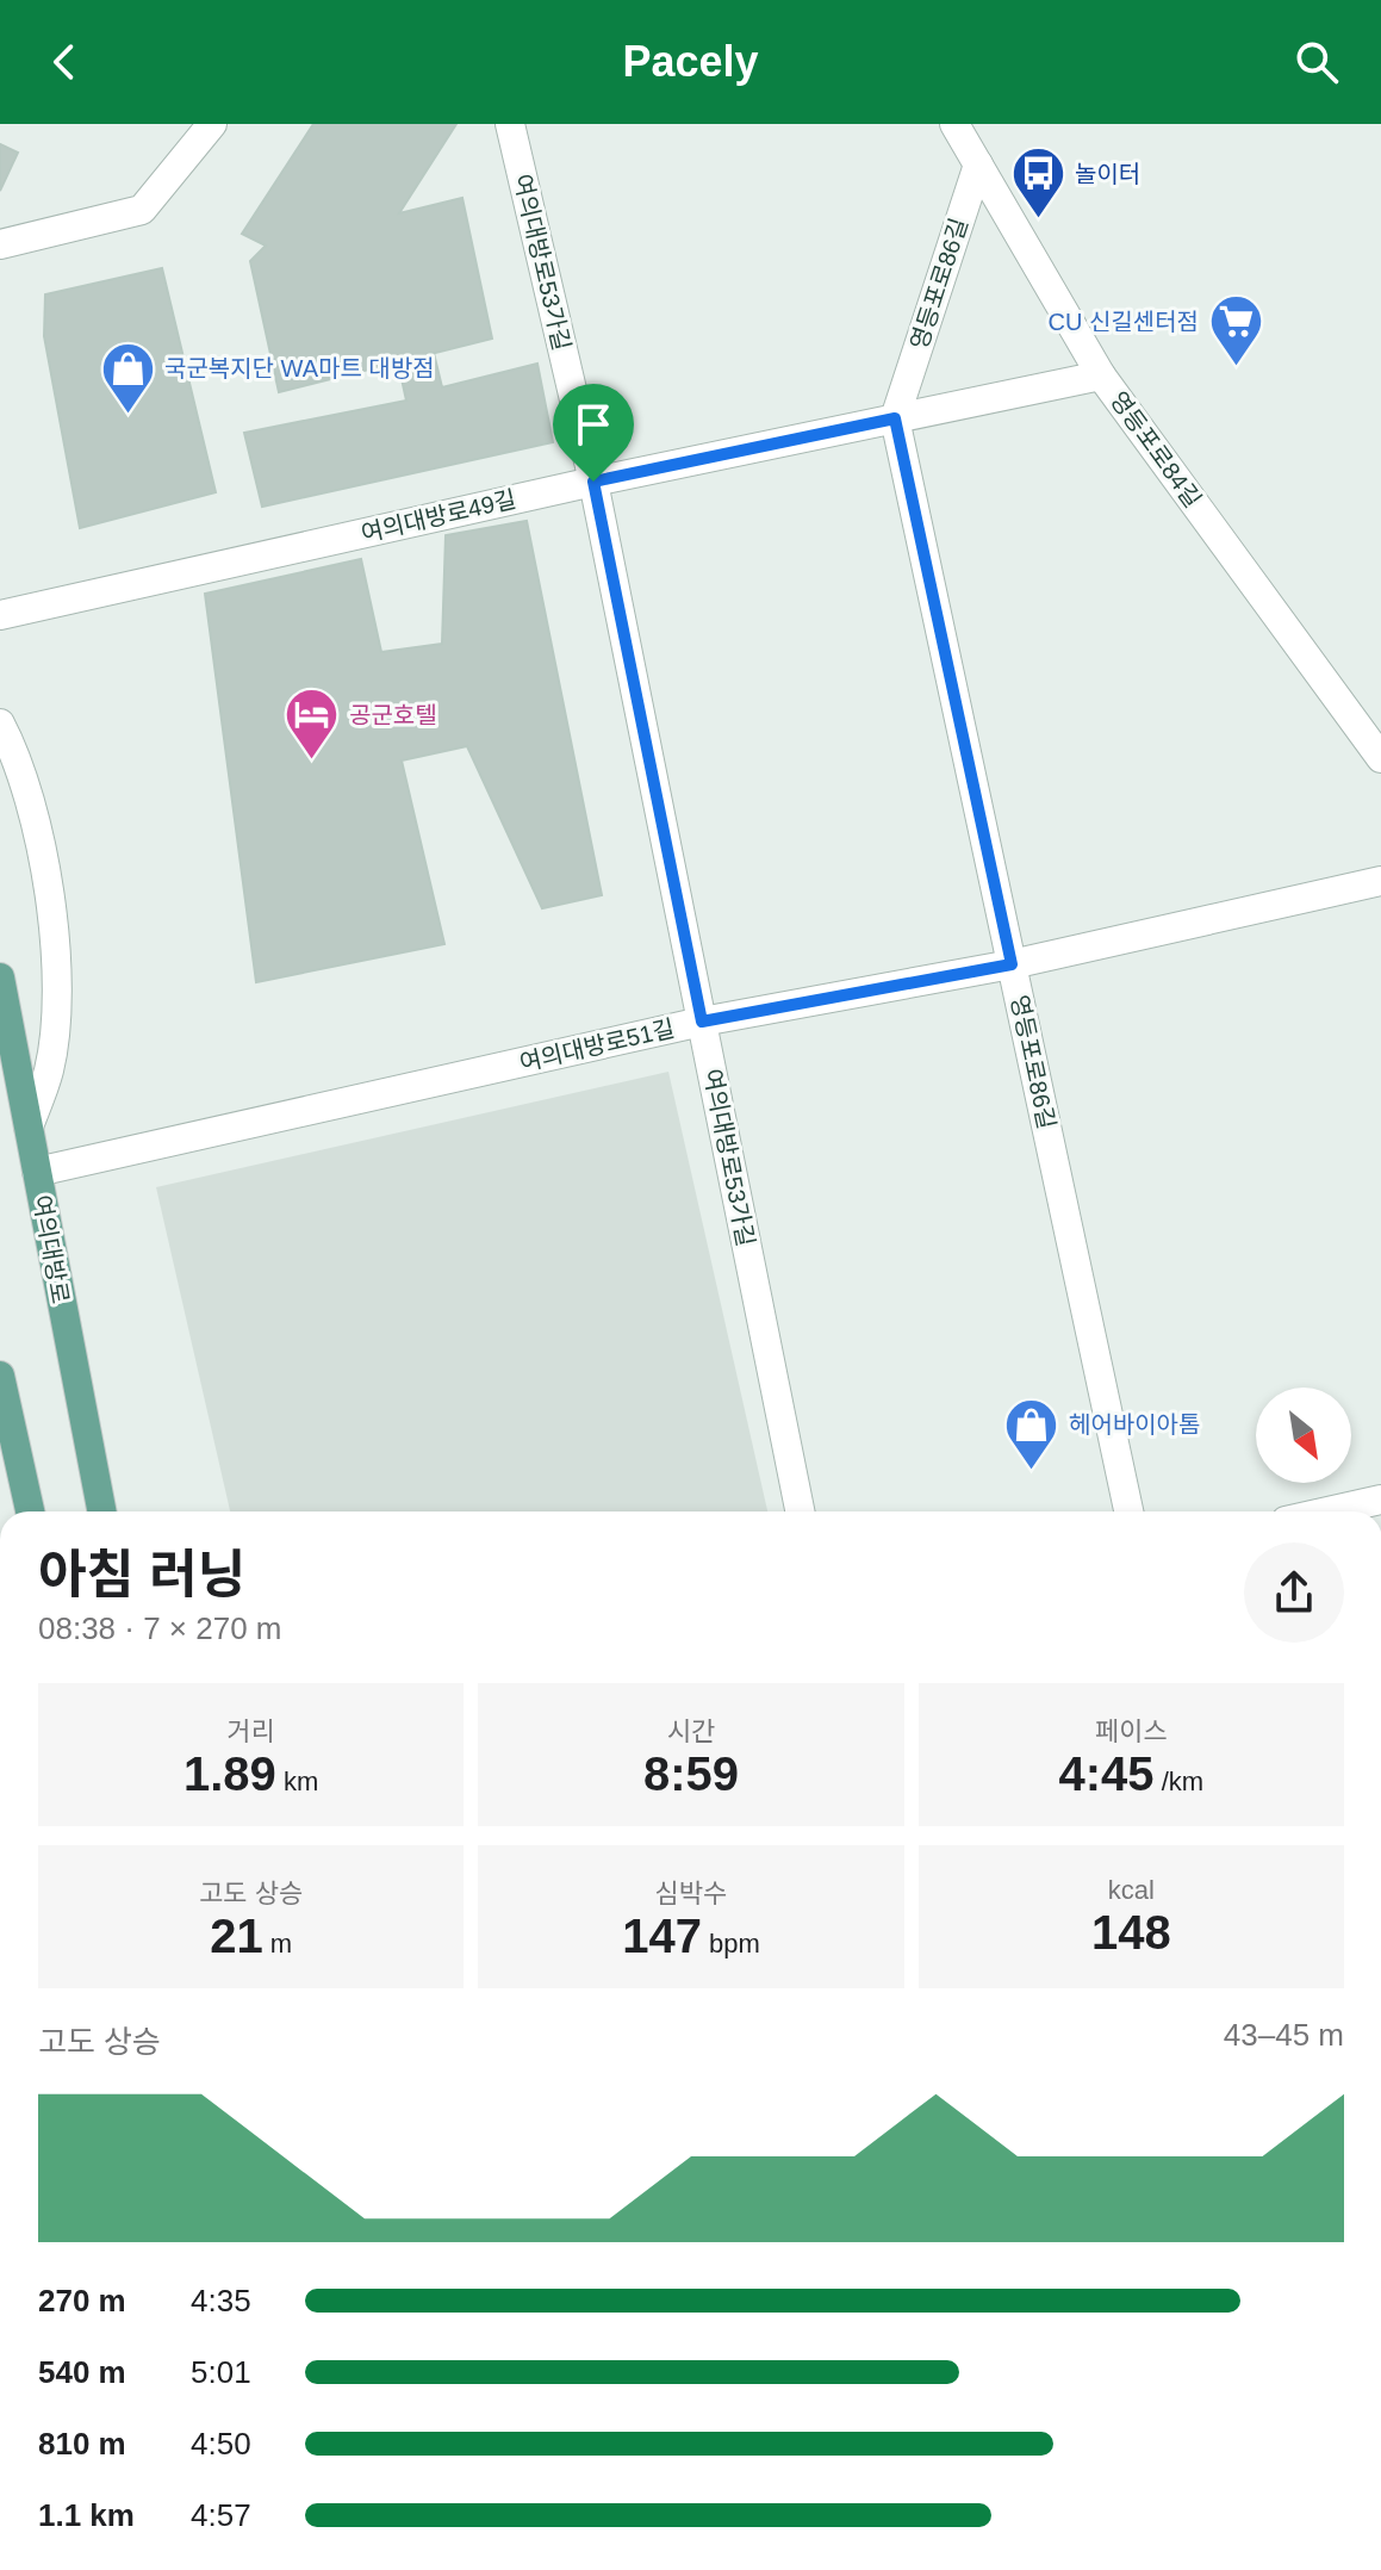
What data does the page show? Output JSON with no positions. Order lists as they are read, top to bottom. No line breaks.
{"streets":{"main road":["여의대방로"],"street":["여의대방로53가길","영등포로86길","영등포로84길","여의대방로49길","여의대방로51길"]},"crossings":[["여의대방로53가길","여의대방로49길"],["여의대방로53가길","여의대방로51길"],["영등포로86길","영등포로84길"],["영등포로86길","여의대방로49길"],["영등포로86길","여의대방로51길"],["영등포로84길","여의대방로49길"],["여의대방로51길","여의대방로"]],"places":{"bus stop":["놀이터"],"supermarket":["CU 신길센터점"],"shop":["국군복지단 WA마트 대방점","헤어바이아톰"],"hotel":["공군호텔"]},"north":"bottom right","page":{"header":"Pacely","heading":["아침 러닝","08:38 · 7 × 270 m"],"stats":[["거리","1.89 km"],["시간","8:59"],["페이스","4:45 /km"],["고도 상승","21 m"],["심박수","147 bpm"],["kcal","148"]],"chart":["고도 상승","43–45 m"],"list":[{"name":"270 m","note":"4:35"},{"name":"540 m","note":"5:01"},{"name":"810 m","note":"4:50"},{"name":"1.1 km","note":"4:57"}]}}
